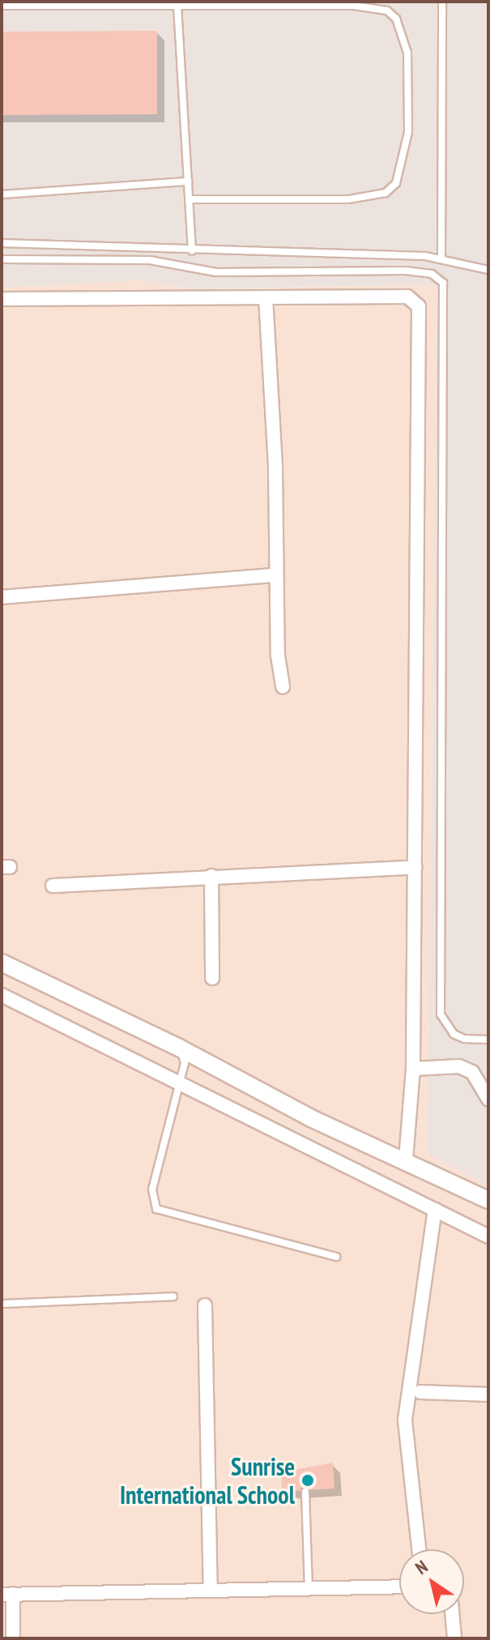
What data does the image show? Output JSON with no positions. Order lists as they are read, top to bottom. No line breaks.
{"places":["Sunrise International School"],"north":"top left"}
